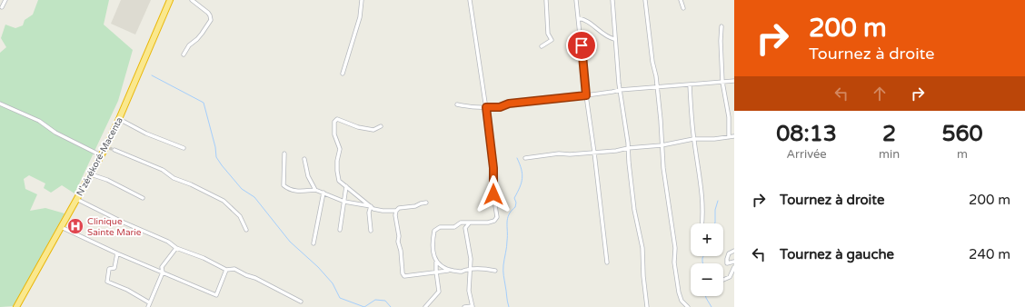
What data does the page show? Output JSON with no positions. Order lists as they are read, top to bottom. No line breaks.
{"streets":{"highway":["N'zérékoré-Macenta"]},"places":{"hospital":["Clinique Sainte Marie"]},"page":{"turn":["200 m","Tournez à droite"],"eta":["08:13","Arrivée","2","min","560","m"],"list":[{"name":"Tournez à droite","value":"200 m"},{"name":"Tournez à gauche","value":"240 m"}],"map_buttons":["+","−"]}}
